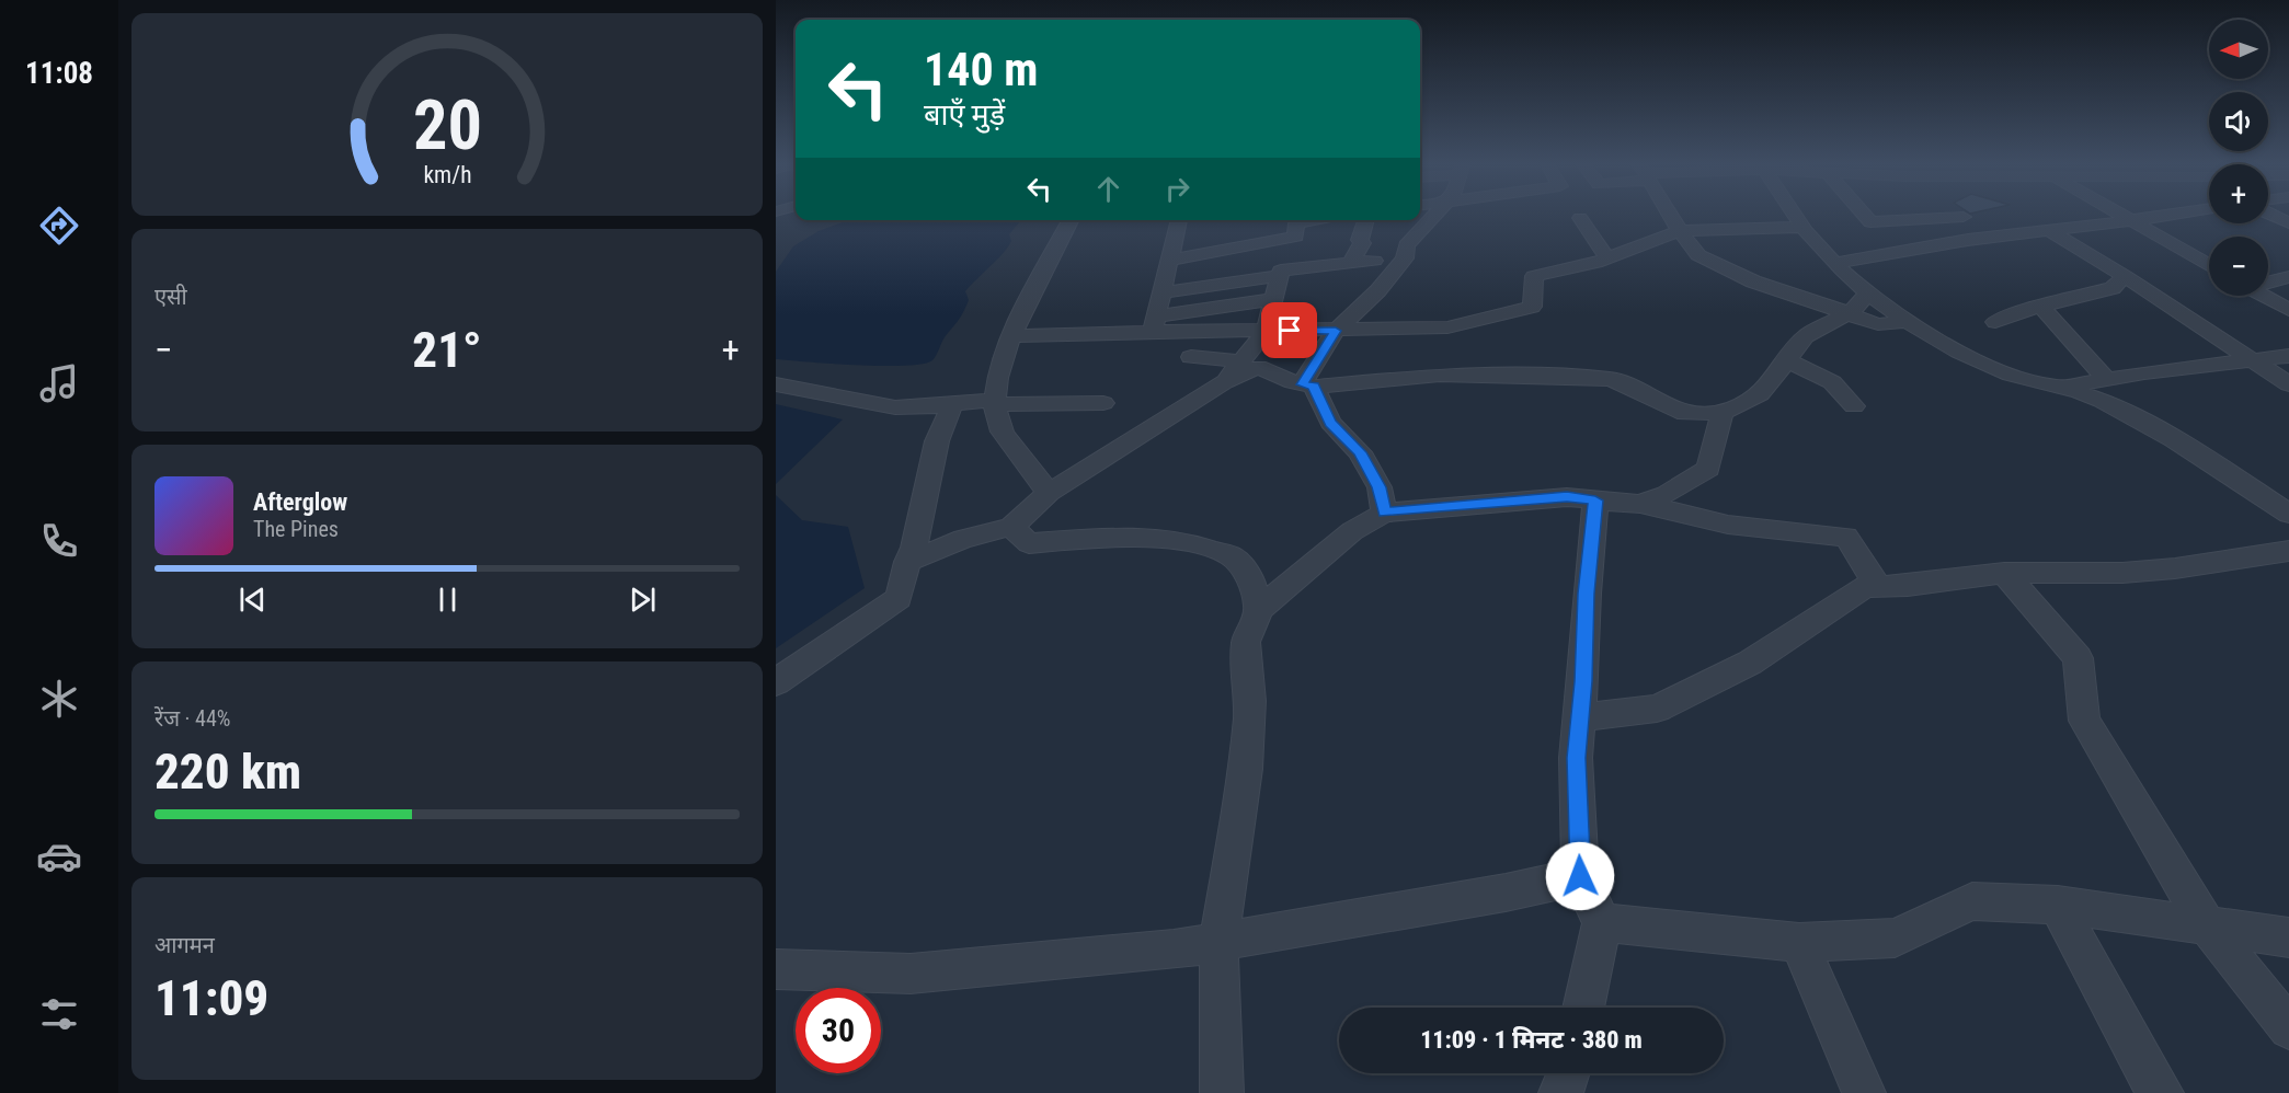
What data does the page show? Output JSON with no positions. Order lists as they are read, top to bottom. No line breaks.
{"north":"left","page":{"tabs":"11:08","map_buttons":["+","−"],"turn":["140 m","बाएँ मुड़ें"],"tile":["एसी",["रेंज · 44%","220 km"],["आगमन","11:09"]],"heat":["−","21°","+"],"song":["Afterglow","The Pines"],"limit":"30","trip":"11:09 · 1 मिनट · 380 m","gauge":["20","km/h"]}}
